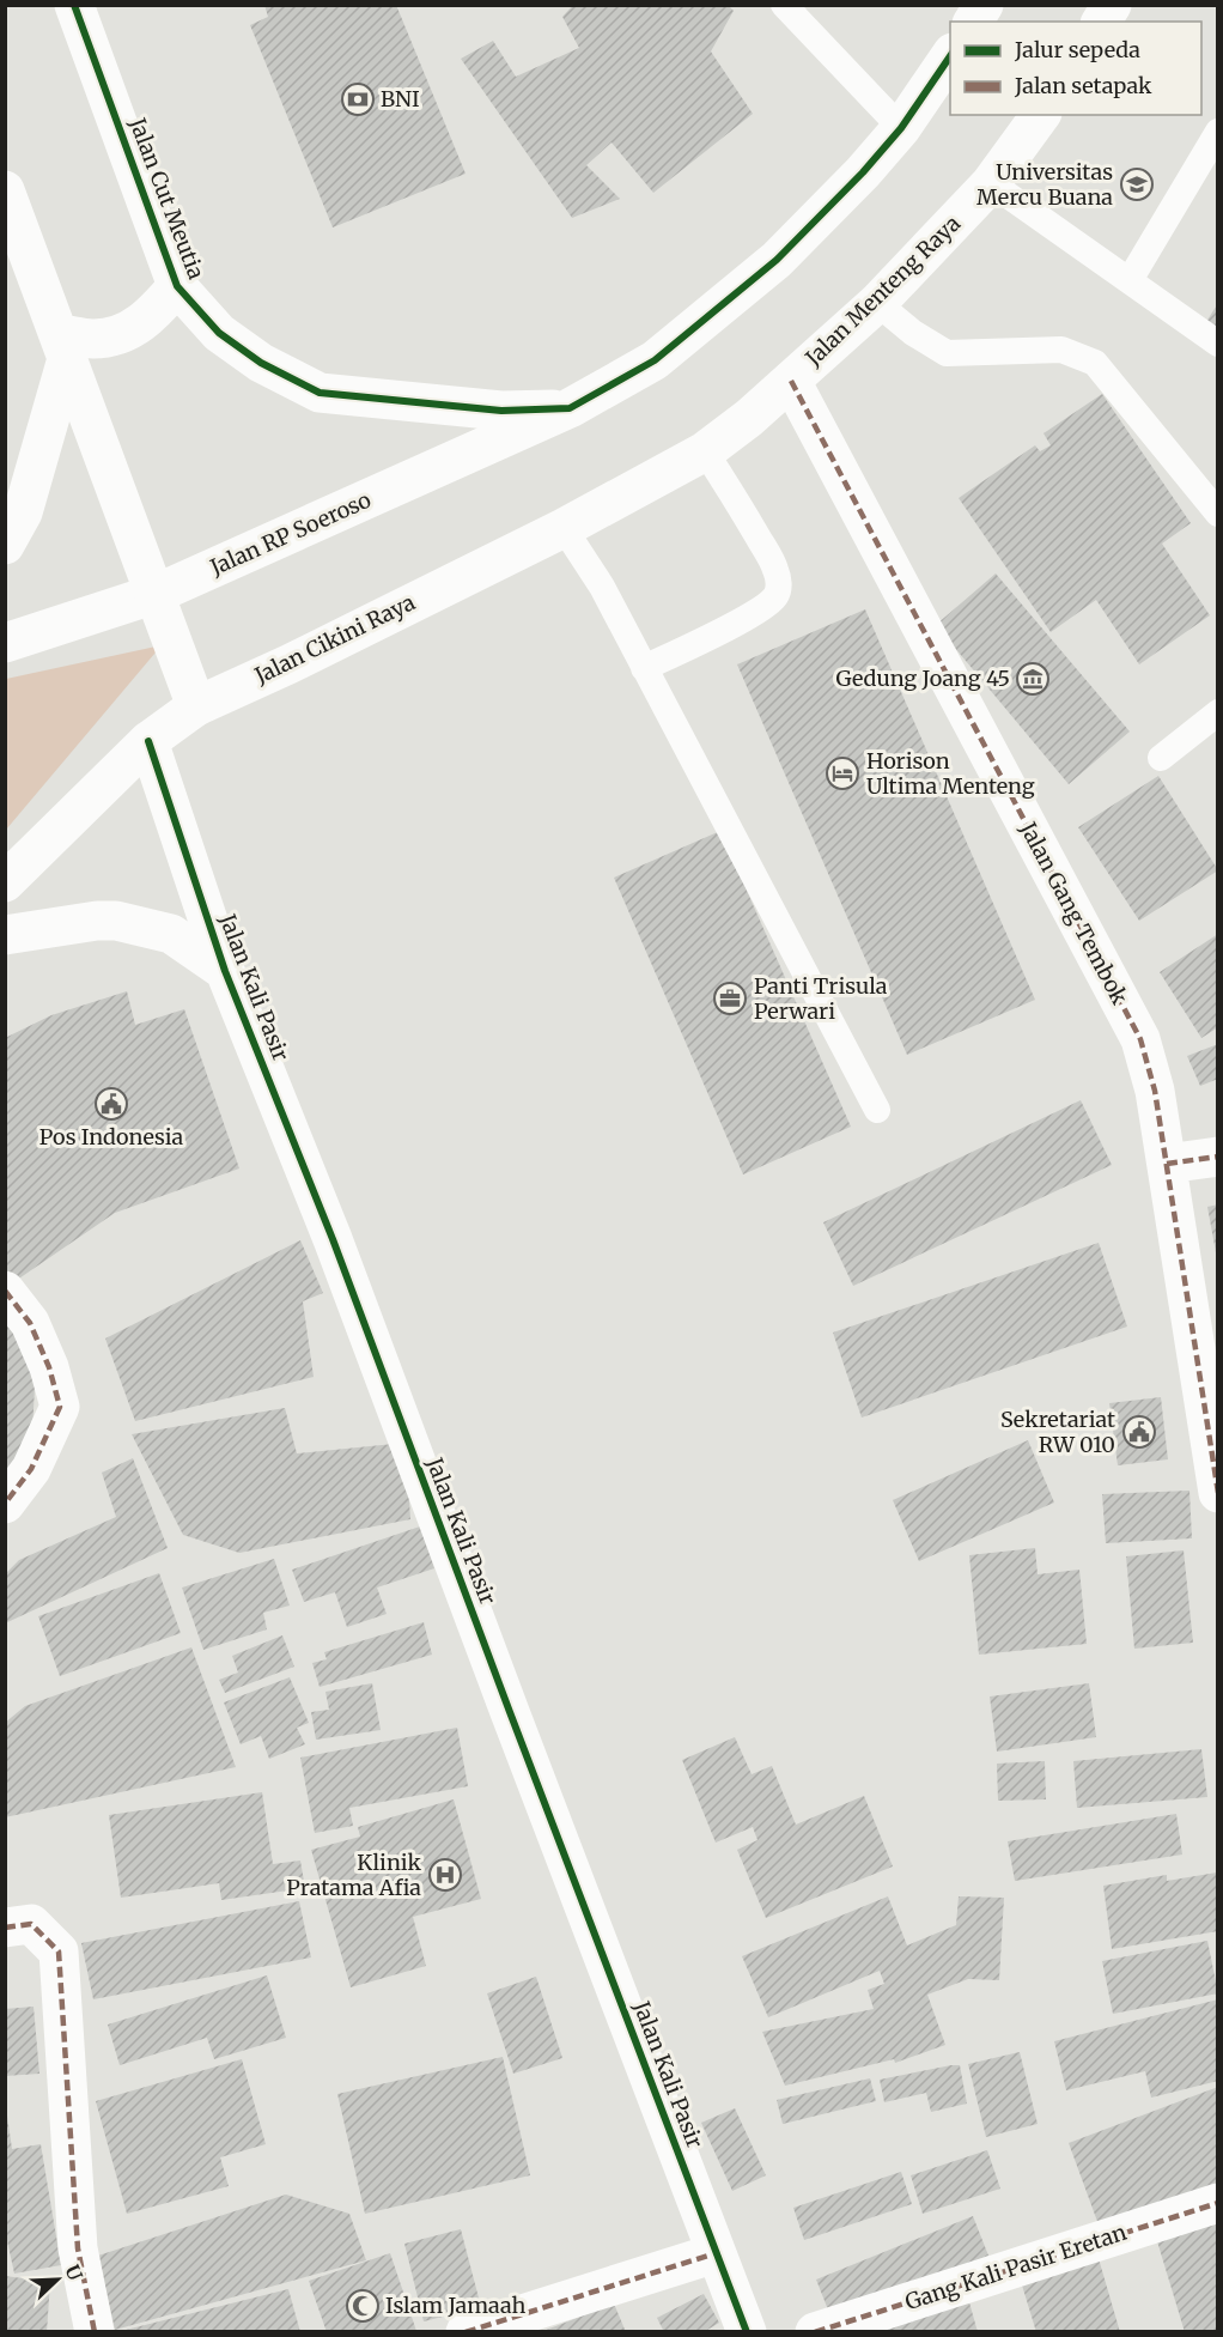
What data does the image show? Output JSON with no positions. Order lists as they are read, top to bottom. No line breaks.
{"streets":{"main road":["Jalan Cut Meutia","Jalan Menteng Raya","Jalan RP Soeroso","Jalan Cikini Raya","Jalan Gang Tembok","Jalan Kali Pasir","Gang Kali Pasir Eretan"]},"crossings":[["Jalan Cut Meutia","Jalan RP Soeroso"],["Jalan Menteng Raya","Jalan Cikini Raya"],["Jalan Menteng Raya","Jalan Gang Tembok"],["Jalan Cikini Raya","Jalan Kali Pasir"]],"places":{"bank":["BNI"],"school or university":["Universitas Mercu Buana"],"museum":["Gedung Joang 45"],"hotel":["Horison Ultima Menteng"],"office":["Panti Trisula Perwari"],"public building":["Pos Indonesia","Sekretariat RW 010"],"hospital":["Klinik Pratama Afia"],"mosque":["Islam Jamaah"]},"legend":["Jalur sepeda","Jalan setapak"],"north":"top right"}
